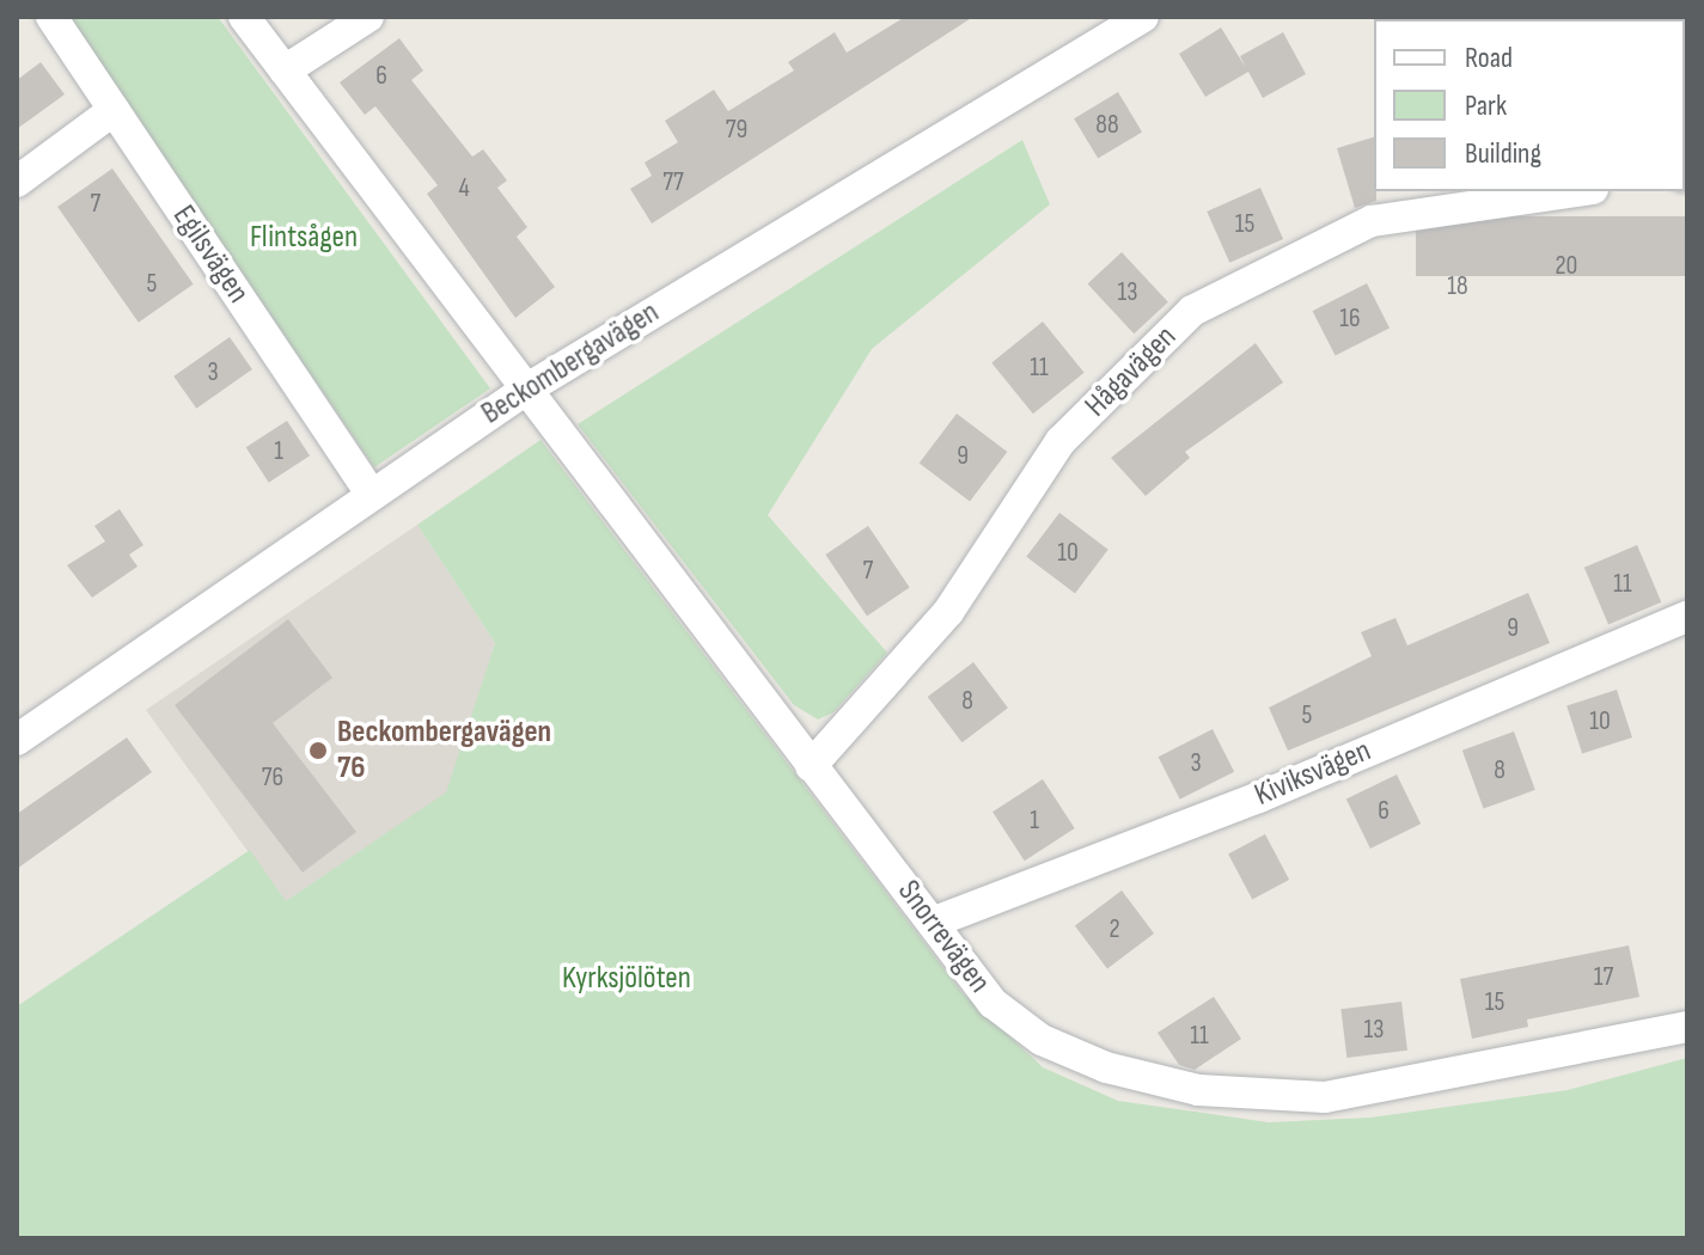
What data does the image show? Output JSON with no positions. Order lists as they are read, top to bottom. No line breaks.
{"streets":{"street":["Egilsvägen","Beckombergavägen","Hågavägen","Kiviksvägen","Snorrevägen"]},"crossings":[["Egilsvägen","Beckombergavägen"],["Beckombergavägen","Snorrevägen"],["Hågavägen","Snorrevägen"],["Kiviksvägen","Snorrevägen"]],"parks":["Flintsågen","Kyrksjölöten"],"places":["Beckombergavägen 76"],"house_numbers":["6","88","79","77","4","7","15","20","5","18","13","16","11","3","1","9","10","7","11","9","8","5","10","3","8","76","6","1","2","17","15","13","11"],"legend":["Road","Park","Building"]}
